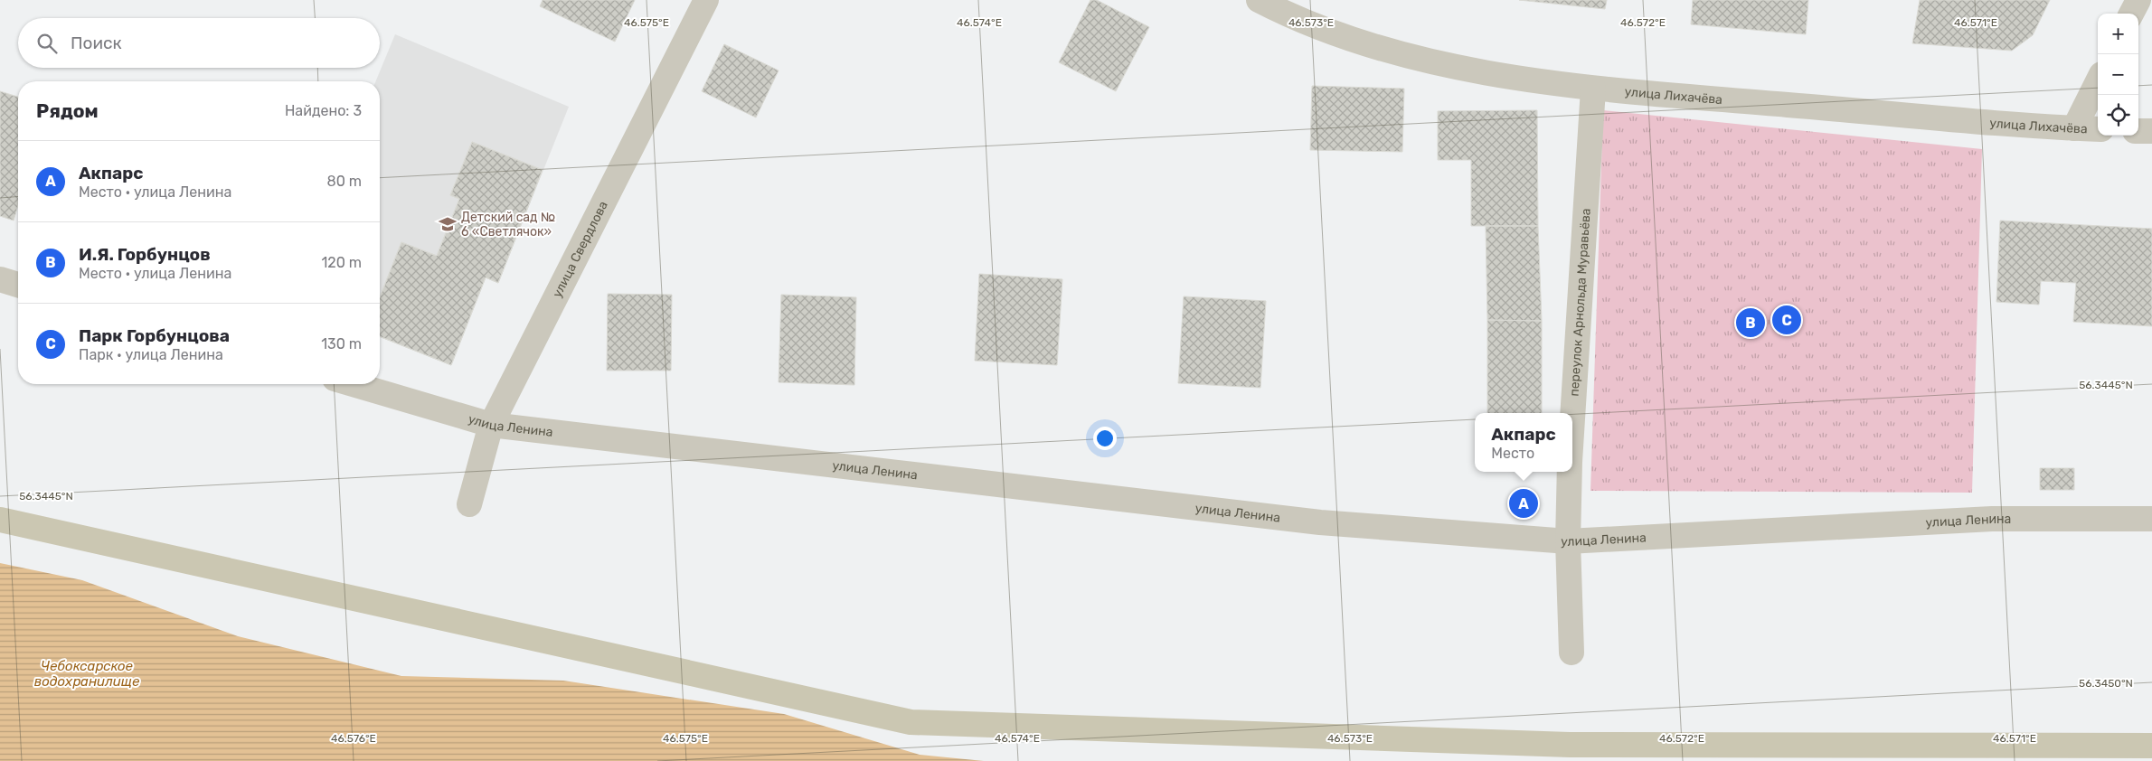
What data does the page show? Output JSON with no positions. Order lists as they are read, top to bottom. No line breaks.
{"streets":{"street":["улица Лихачёва","улица Свердлова","переулок Арнольда Муравьёва","улица Ленина"]},"crossings":[["улица Лихачёва","переулок Арнольда Муравьёва"],["улица Свердлова","улица Ленина"],["переулок Арнольда Муравьёва","улица Ленина"]],"water":["Чебоксарское водохранилище"],"places":{"school or university":["Детский сад № 6 «Светлячок»"]},"page":{"map_buttons":["+","−"],"search":"Поиск","heading":["Рядом","Найдено: 3"],"list":[{"mark":"A","name":"Акпарс","note":"Место · улица Ленина","value":"80 m"},{"mark":"B","name":"И.Я. Горбунцов","note":"Место · улица Ленина","value":"120 m"},{"mark":"C","name":"Парк Горбунцова","note":"Парк · улица Ленина","value":"130 m"}],"pins":["C","B","A"],"popup":["Акпарс","Место"]},"coordinates":["46.575°E","46.574°E","46.573°E","46.572°E","46.571°E","56.3445°N","56.3450°N","46.576°E"]}
